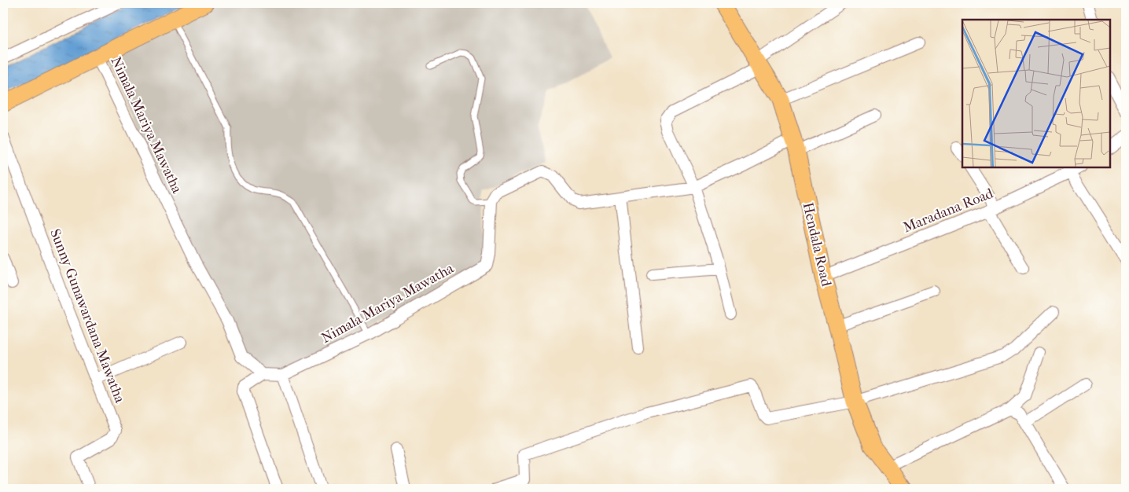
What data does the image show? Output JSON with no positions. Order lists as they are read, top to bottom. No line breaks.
{"streets":{"main road":["Hendala Road"],"street":["Nimala Mariya Mawatha","Maradana Road","Sunny Gunawardana Mawatha"]},"crossings":[["Maradana Road","Hendala Road"]]}
